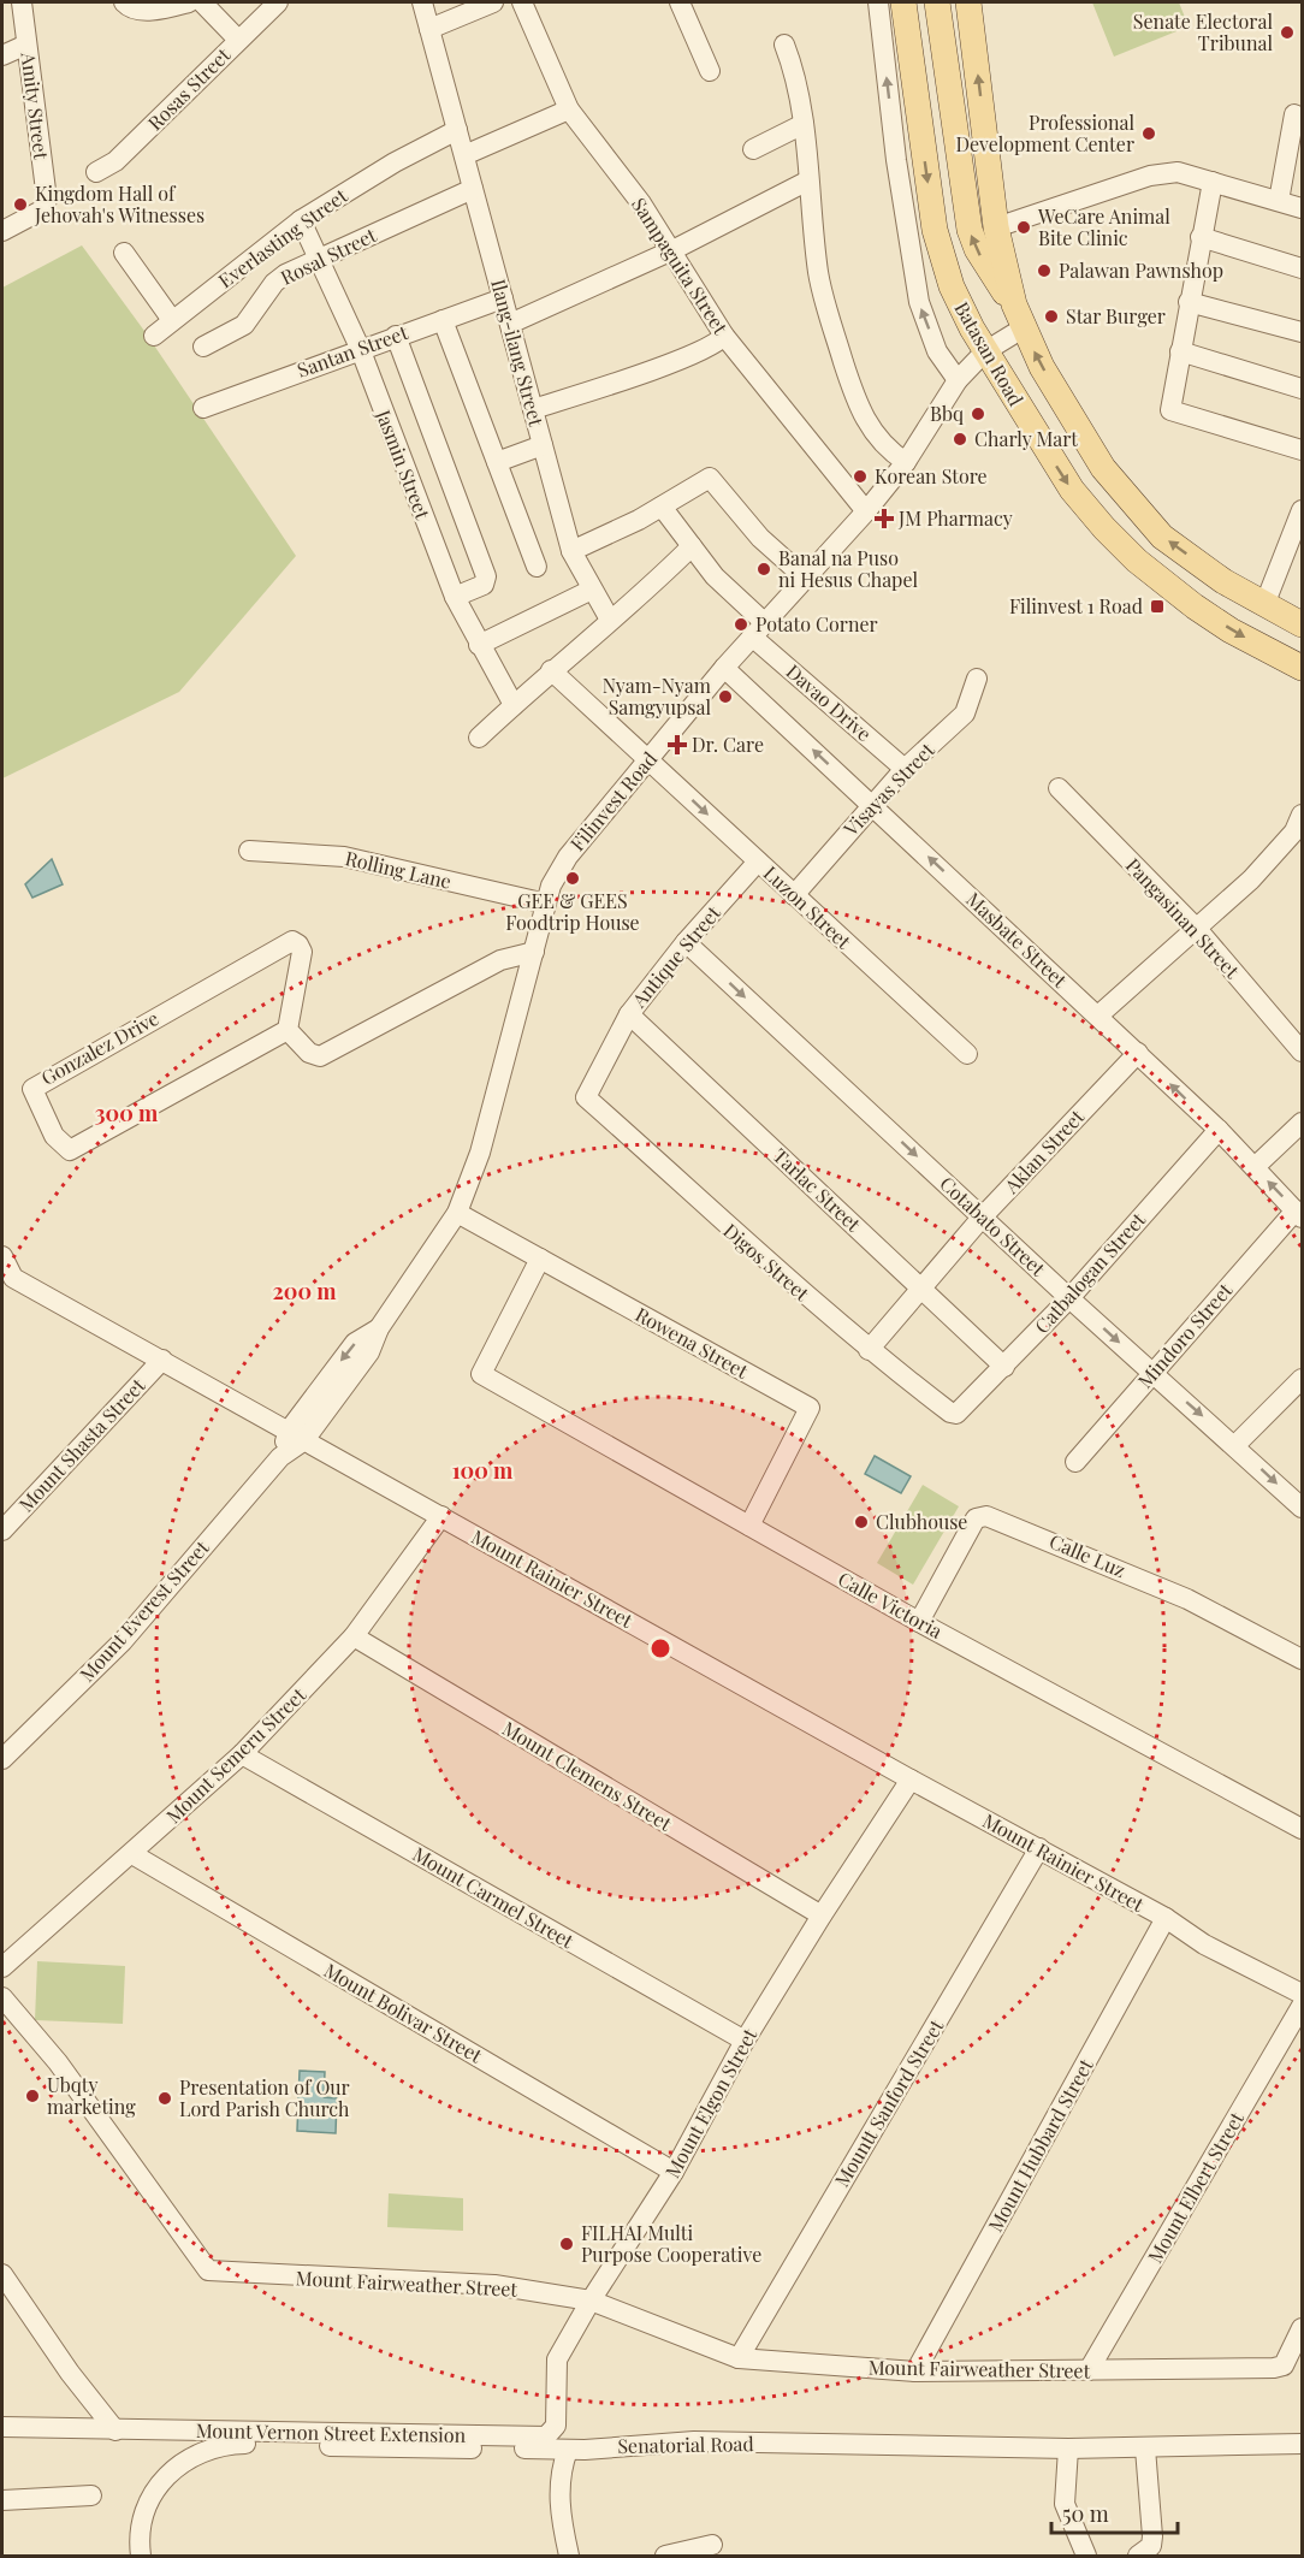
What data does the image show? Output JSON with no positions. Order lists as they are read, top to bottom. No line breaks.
{"streets":{"main road":["Batasan Road"],"street":["Rosas Street","Amity Street","Everlasting Street","Rosal Street","Sampaguita Street","Santan Street","Ilang-ilang Street","Jasmin Street","Davao Drive","Visayas Street","Filinvest Road","Rolling Lane","Luzon Street","Pangasinan Street","Masbate Street","Antique Street","Gonzalez Drive","Aklan Street","Tarlac Street","Cotabato Street","Digos Street","Catbalogan Street","Mindoro Street","Rowena Street","Mount Shasta Street","Calle Luz","Mount Rainier Street","Calle Victoria","Mount Everest Street","Mount Semeru Street","Mount Clemens Street","Mount Carmel Street","Mount Bolivar Street","Mount Elgon Street","Mountt Sanford Street","Mount Hubbard Street","Mount Elbert Street","Mount Fairweather Street","Mount Vernon Street Extension","Senatorial Road"]},"crossings":[["Everlasting Street","Ilang-ilang Street"],["Everlasting Street","Jasmin Street"],["Rosal Street","Ilang-ilang Street"],["Rosal Street","Jasmin Street"],["Sampaguita Street","Filinvest Road"],["Santan Street","Ilang-ilang Street"],["Santan Street","Jasmin Street"],["Batasan Road","Filinvest Road"],["Davao Drive","Visayas Street"],["Davao Drive","Filinvest Road"],["Visayas Street","Luzon Street"],["Visayas Street","Masbate Street"],["Filinvest Road","Rolling Lane"],["Filinvest Road","Luzon Street"],["Filinvest Road","Masbate Street"],["Filinvest Road","Rowena Street"],["Filinvest Road","Mount Rainier Street"],["Filinvest Road","Mount Everest Street"],["Luzon Street","Antique Street"],["Masbate Street","Aklan Street"],["Masbate Street","Catbalogan Street"],["Masbate Street","Mindoro Street"],["Antique Street","Tarlac Street"],["Antique Street","Cotabato Street"],["Antique Street","Digos Street"],["Aklan Street","Tarlac Street"],["Aklan Street","Cotabato Street"],["Aklan Street","Digos Street"],["Tarlac Street","Catbalogan Street"],["Cotabato Street","Catbalogan Street"],["Cotabato Street","Mindoro Street"],["Digos Street","Catbalogan Street"],["Rowena Street","Calle Victoria"],["Mount Shasta Street","Mount Rainier Street"],["Calle Luz","Calle Victoria"],["Mount Rainier Street","Mount Semeru Street"],["Mount Rainier Street","Mount Elgon Street"],["Mount Rainier Street","Mountt Sanford Street"],["Mount Rainier Street","Mount Hubbard Street"],["Mount Semeru Street","Mount Clemens Street"],["Mount Semeru Street","Mount Carmel Street"],["Mount Semeru Street","Mount Bolivar Street"],["Mount Clemens Street","Mount Elgon Street"],["Mount Carmel Street","Mount Elgon Street"],["Mount Bolivar Street","Mount Elgon Street"],["Mount Elgon Street","Mount Fairweather Street"],["Mount Elgon Street","Mount Vernon Street Extension"],["Mountt Sanford Street","Mount Fairweather Street"],["Mount Hubbard Street","Mount Fairweather Street"],["Mount Elbert Street","Mount Fairweather Street"]],"one_way":["Masbate Street","Cotabato Street"],"places":{"other":["Senate Electoral Tribunal","Professional Development Center","Kingdom Hall of Jehovah's Witnesses","WeCare Animal Bite Clinic","Palawan Pawnshop","Star Burger","Bbq","Charly Mart","Korean Store","Banal na Puso ni Hesus Chapel","Potato Corner","Nyam-Nyam Samgyupsal","GEE & GEES Foodtrip House","Clubhouse","Ubqty marketing","Presentation of Our Lord Parish Church","FILHAI Multi Purpose Cooperative"],"health":["JM Pharmacy","Dr. Care"],"transit":["Filinvest 1 Road"]},"scale_bar":"50 m","rings":["300 m","200 m","100 m"]}
